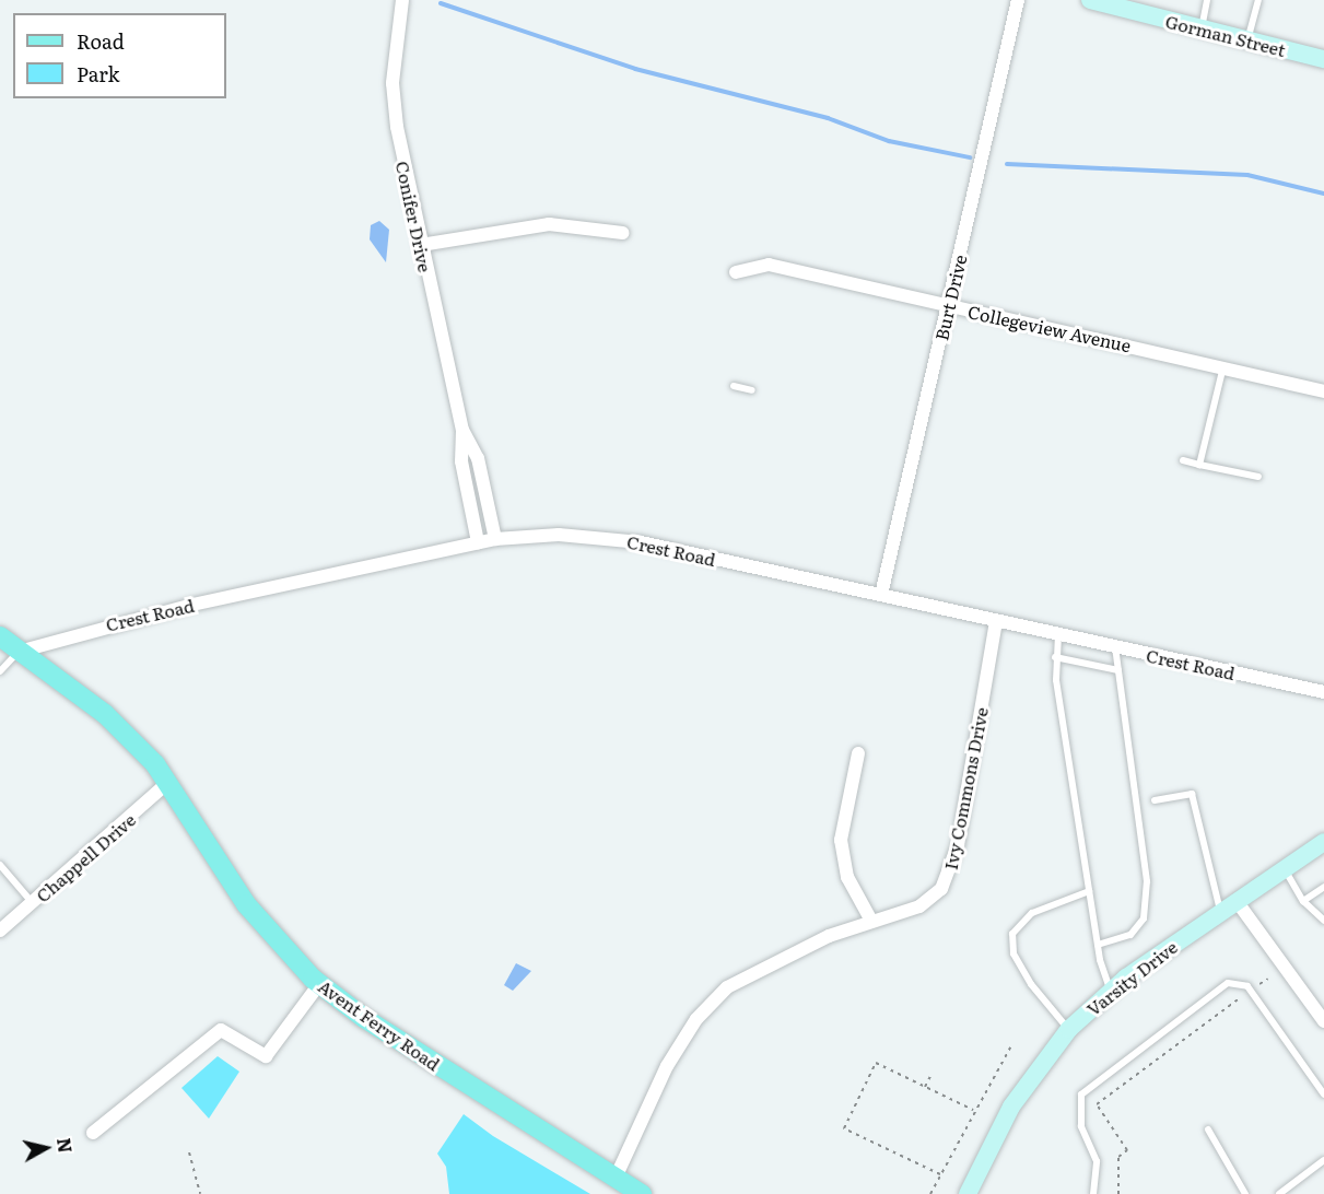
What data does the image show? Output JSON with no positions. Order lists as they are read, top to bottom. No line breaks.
{"streets":{"main road":["Avent Ferry Road"],"street":["Gorman Street","Conifer Drive","Burt Drive","Collegeview Avenue","Crest Road","Ivy Commons Drive","Chappell Drive","Varsity Drive"]},"crossings":[["Conifer Drive","Crest Road"],["Burt Drive","Collegeview Avenue"],["Burt Drive","Crest Road"],["Crest Road","Ivy Commons Drive"],["Crest Road","Avent Ferry Road"],["Ivy Commons Drive","Avent Ferry Road"],["Chappell Drive","Avent Ferry Road"]],"legend":["Road","Park"],"north":"right"}
